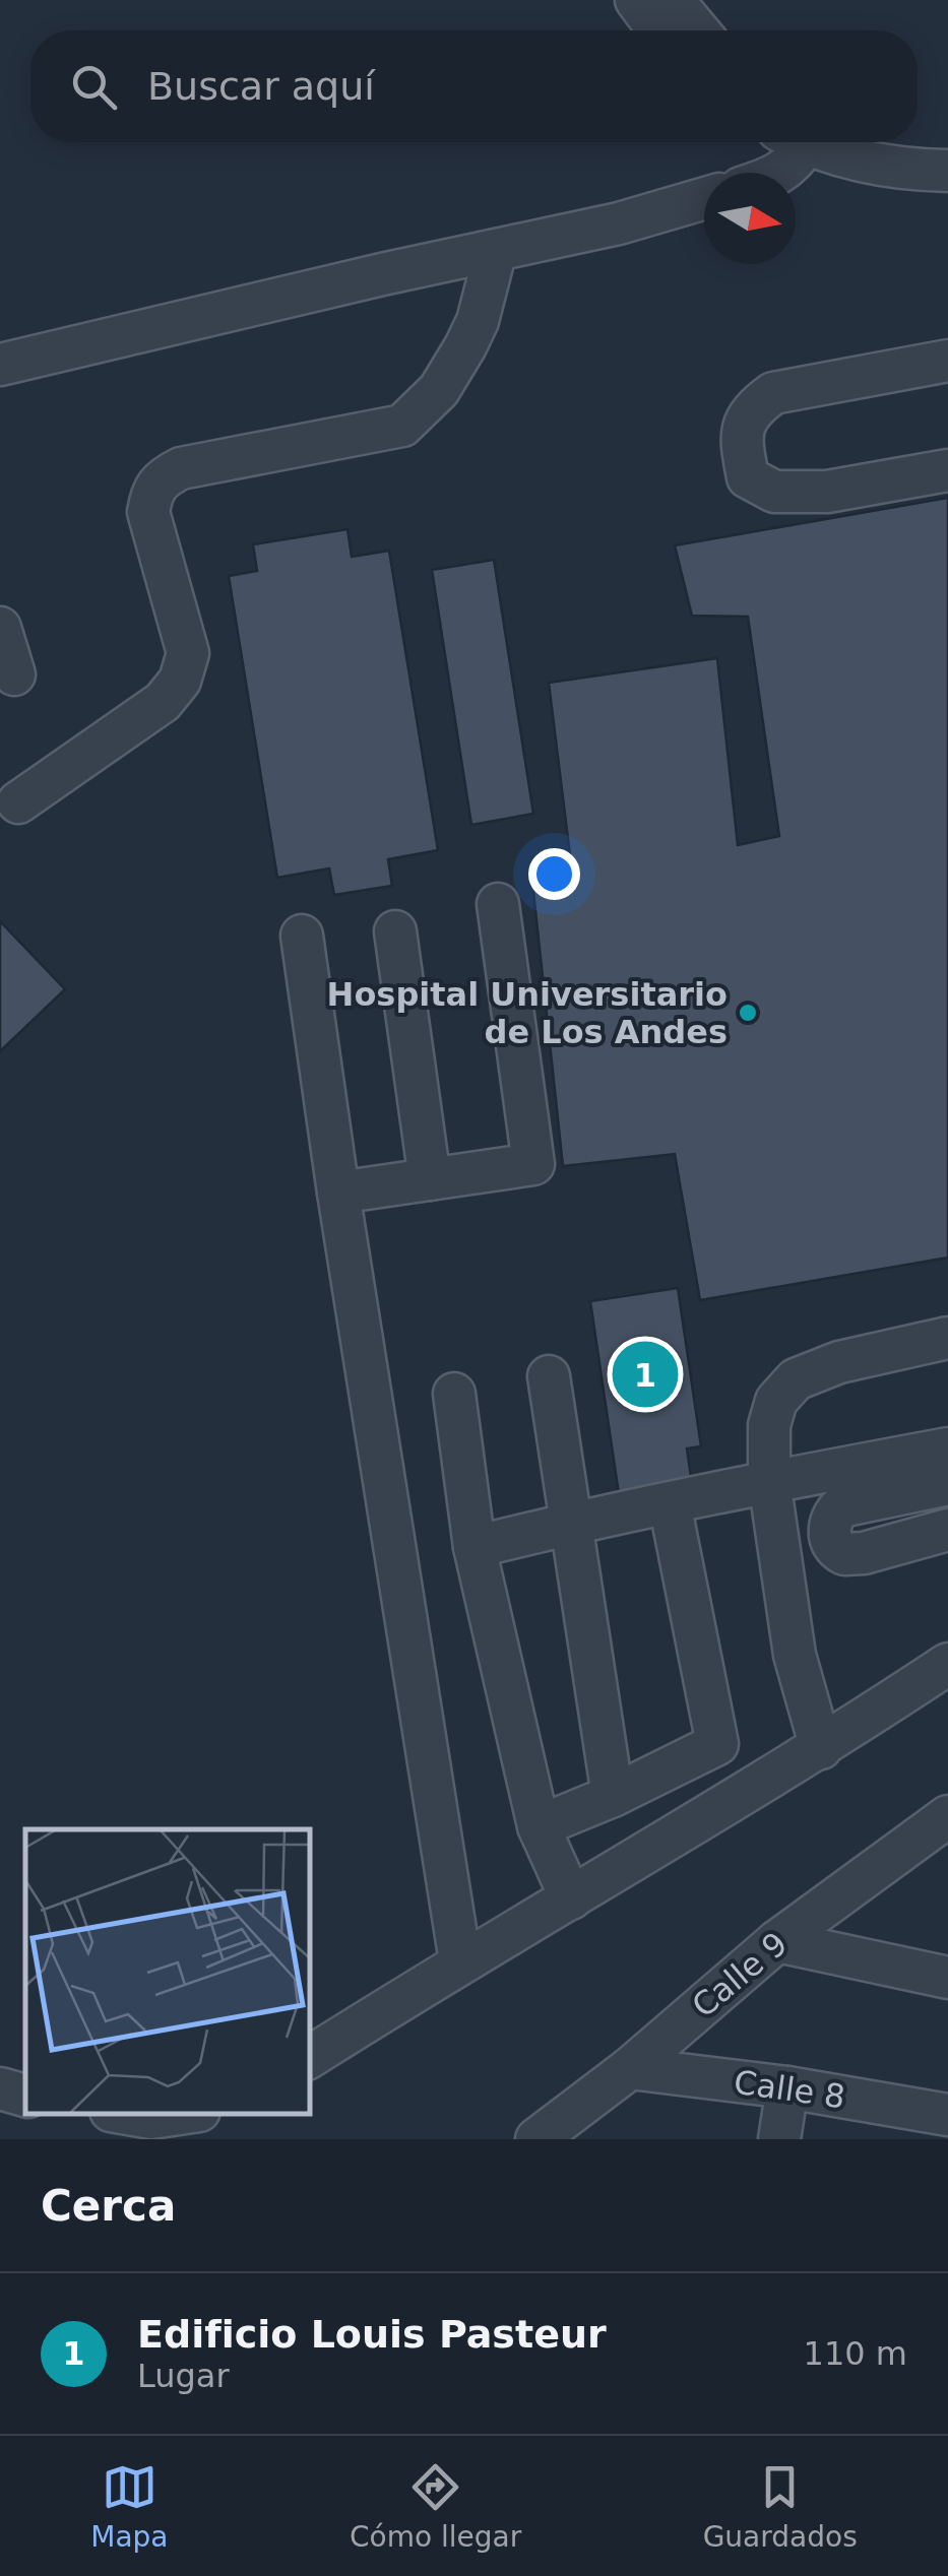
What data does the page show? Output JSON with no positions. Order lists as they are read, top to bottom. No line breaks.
{"streets":{"street":["Calle 9","Calle 8"]},"crossings":[["Calle 9","Calle 8"]],"places":["Hospital Universitario de Los Andes"],"north":"right","page":{"search":"Buscar aquí","pins":"1","heading":"Cerca","list":[{"mark":"1","name":"Edificio Louis Pasteur","note":"Lugar","value":"110 m"}],"nav":["Mapa","Cómo llegar","Guardados"]}}
